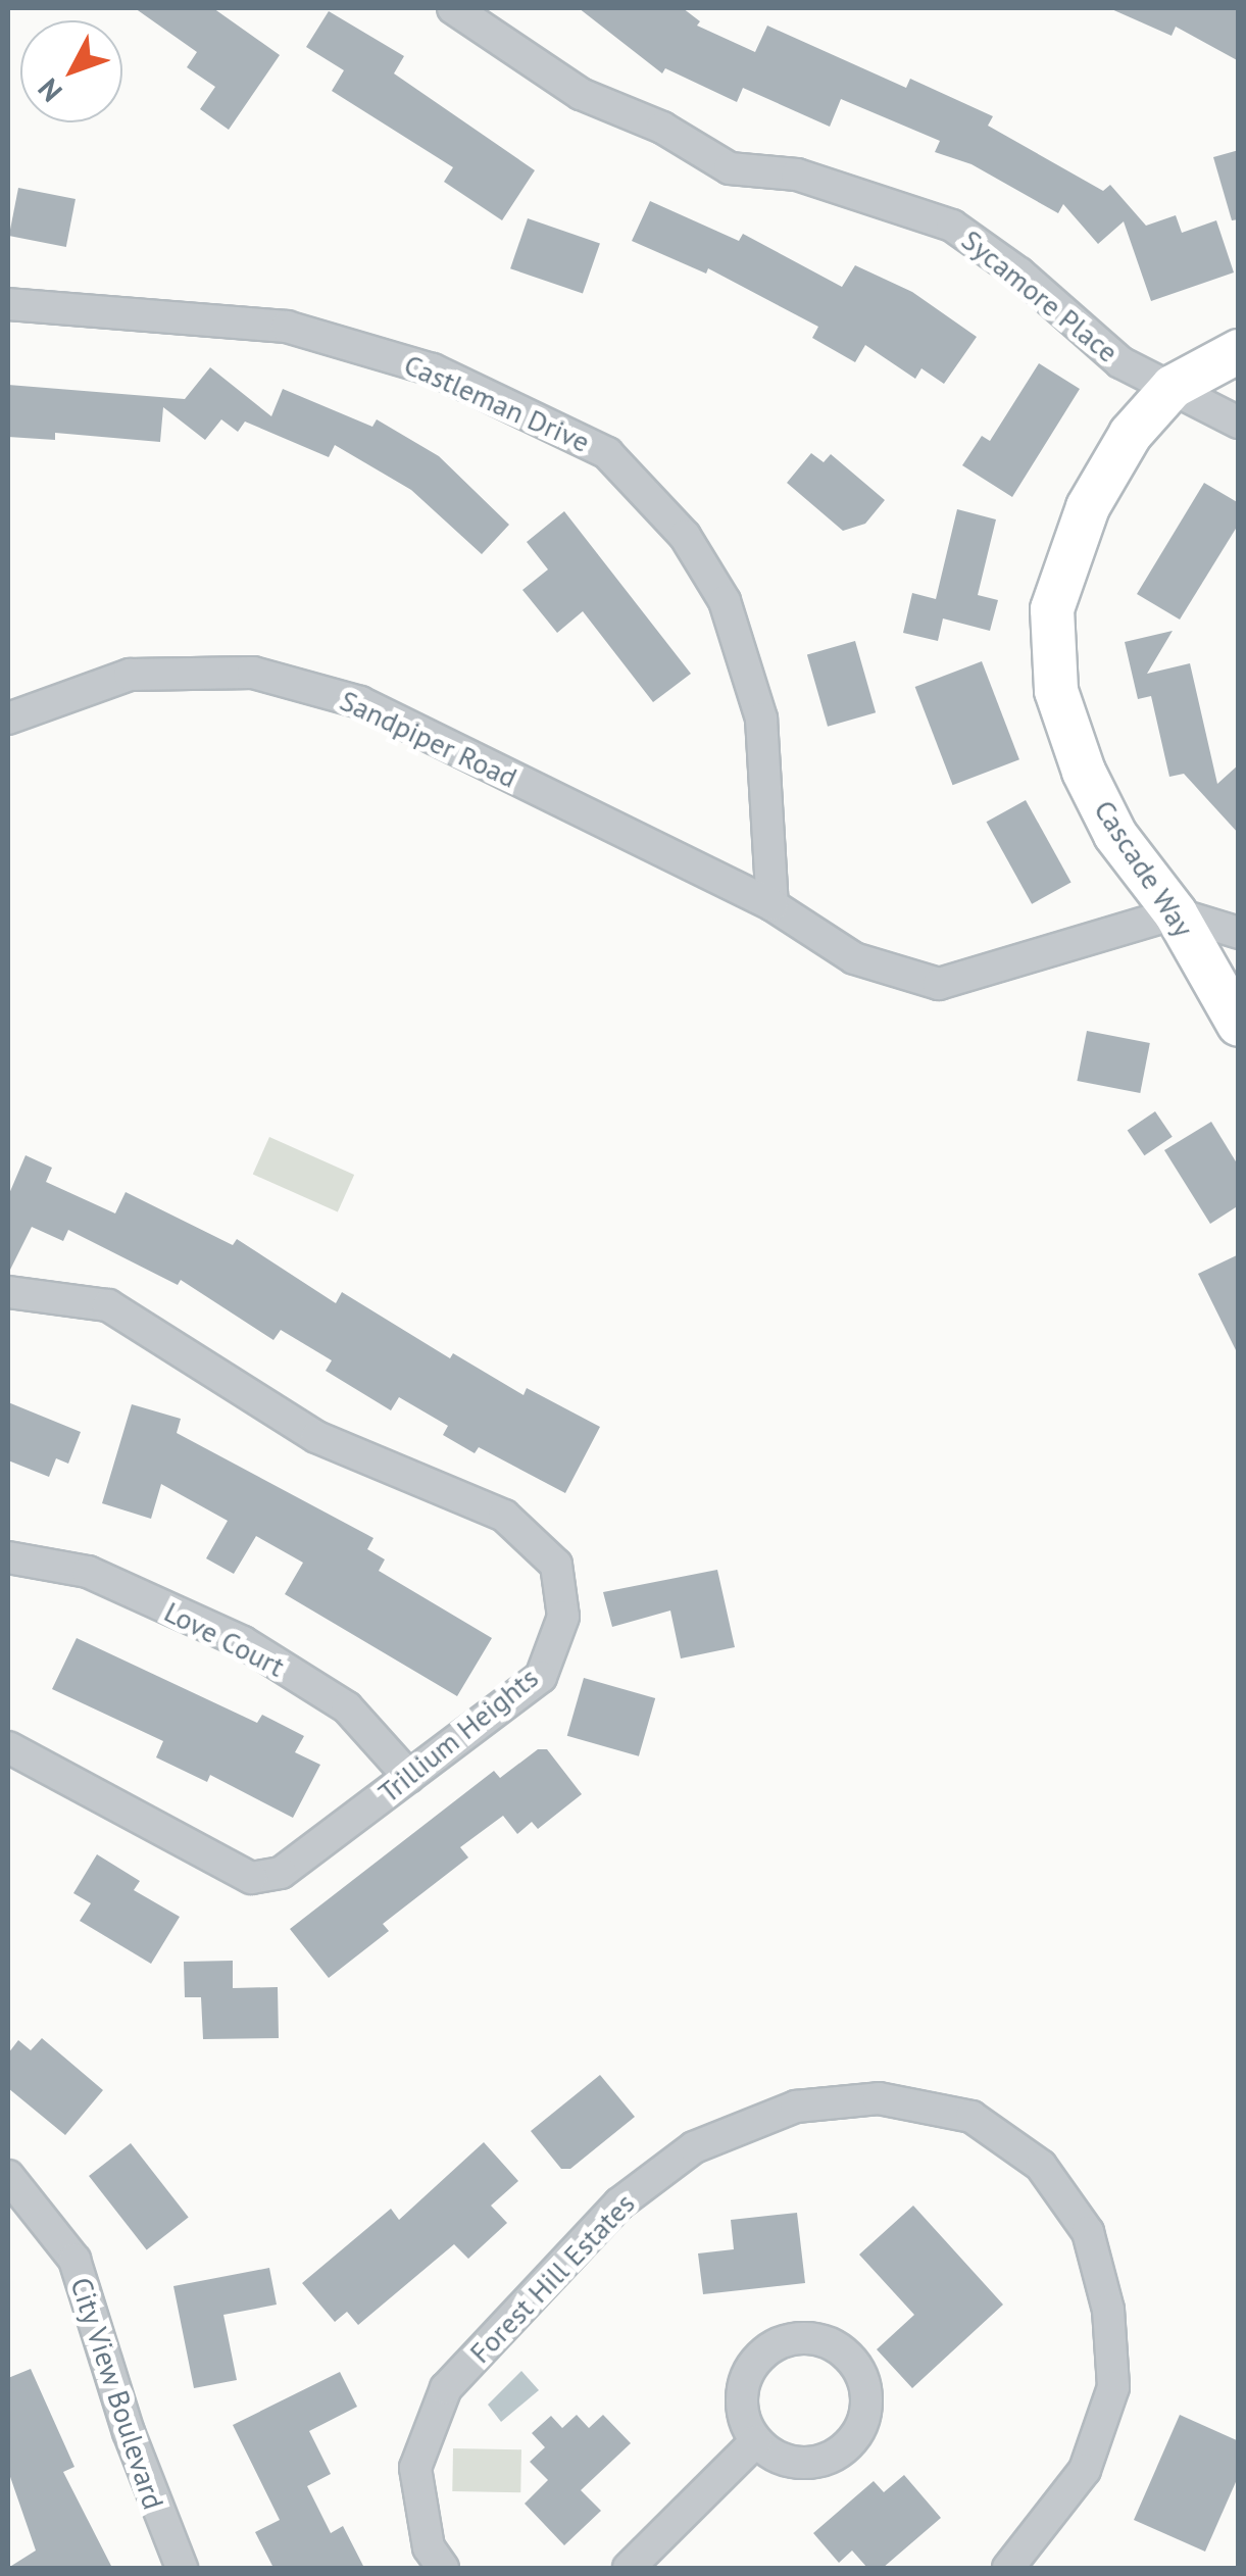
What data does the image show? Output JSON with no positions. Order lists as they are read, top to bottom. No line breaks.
{"streets":{"street":["Sycamore Place","Castleman Drive","Sandpiper Road","Cascade Way","Love Court","Trillium Heights","Forest Hill Estates","City View Boulevard"]},"crossings":[["Sycamore Place","Cascade Way"],["Castleman Drive","Sandpiper Road"],["Love Court","Trillium Heights"]],"north":"bottom left"}
